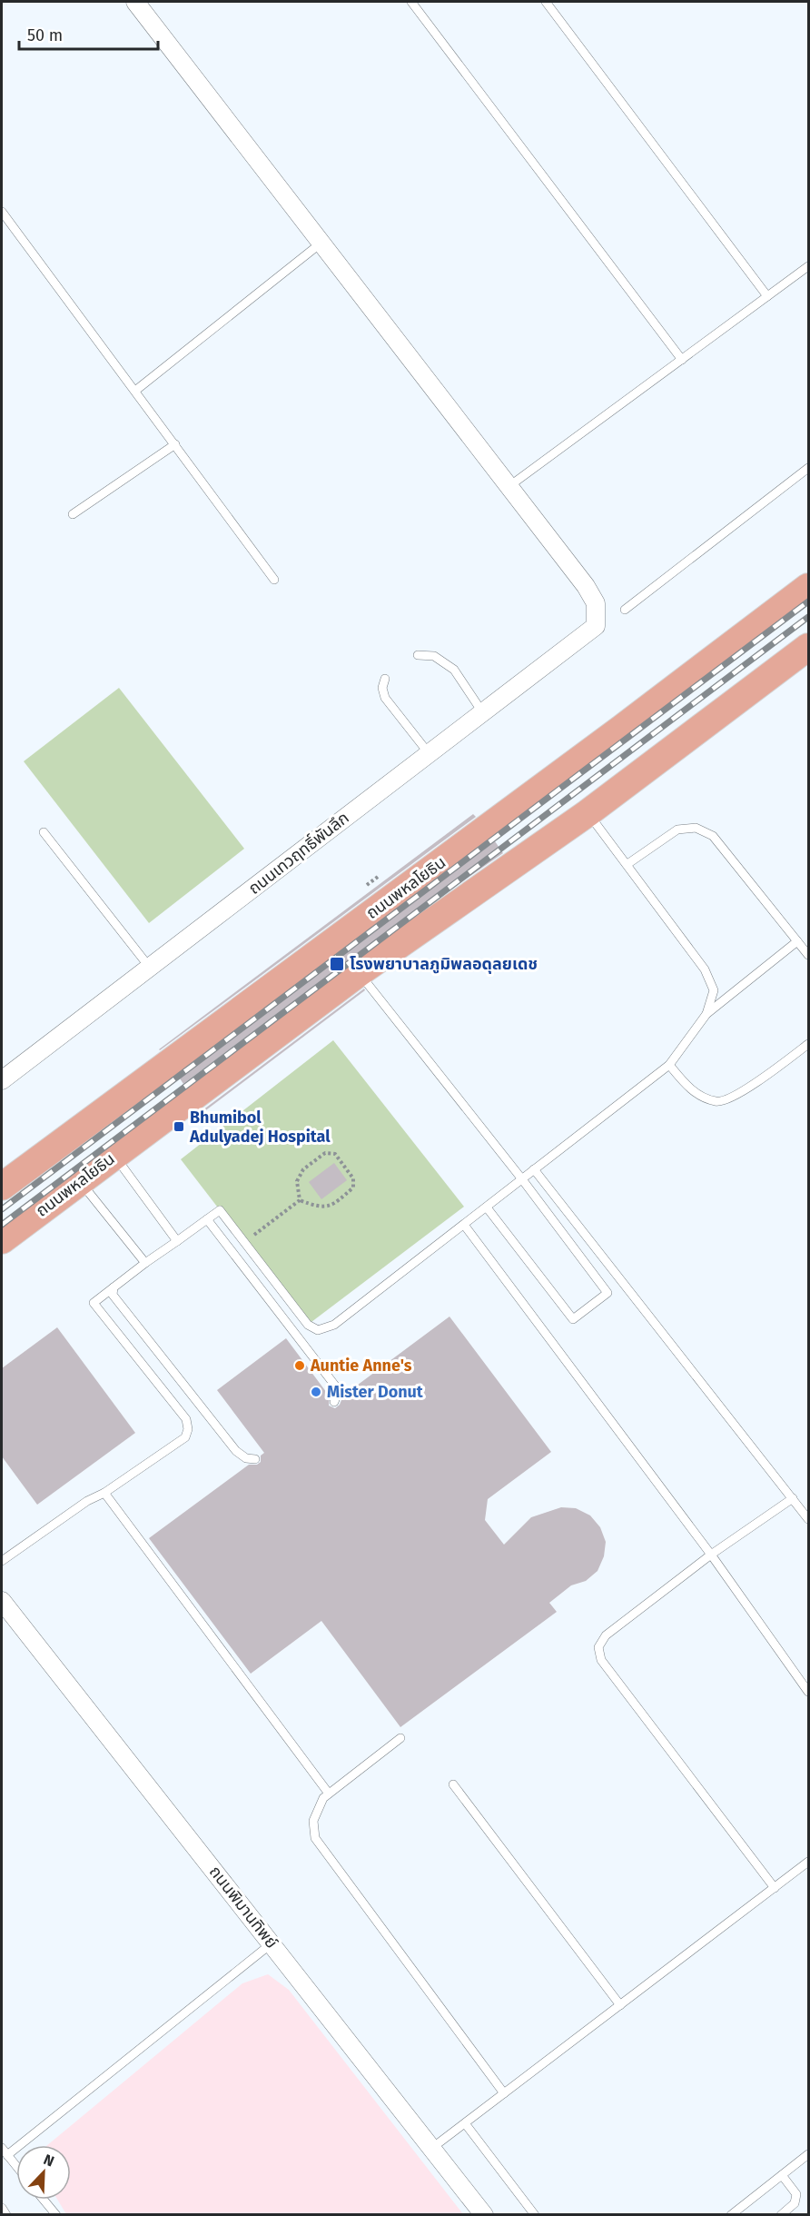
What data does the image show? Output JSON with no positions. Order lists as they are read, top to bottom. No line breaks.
{"streets":{"main road":["ถนนพหลโยธิน"],"street":["ถนนเทวฤทธิ์พันลึก","ถนนพิมานทิพย์"]},"places":{"transit":["โรงพยาบาลภูมิพลอดุลยเดช","Bhumibol Adulyadej Hospital"],"other":["Auntie Anne's","Mister Donut"]},"scale_bar":"50 m","north":"top right"}
